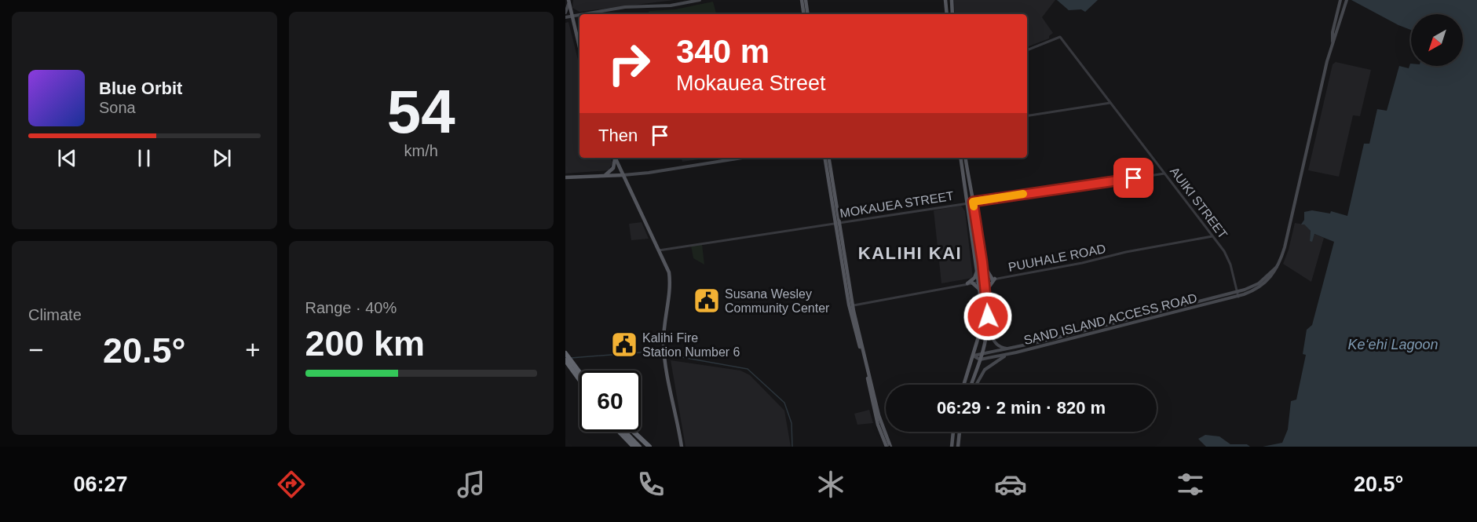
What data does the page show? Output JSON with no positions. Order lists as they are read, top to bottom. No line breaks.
{"streets":{"main road":["SAND ISLAND ACCESS ROAD"],"street":["AUIKI STREET","MOKAUEA STREET","PUUHALE ROAD"]},"crossings":[["AUIKI STREET","MOKAUEA STREET"],["AUIKI STREET","PUUHALE ROAD"],["AUIKI STREET","SAND ISLAND ACCESS ROAD"]],"districts":["KALIHI KAI"],"water":["Keʻehi Lagoon"],"places":{"public building":["Susana Wesley Community Center","Kalihi Fire Station Number 6"]},"north":"bottom left","page":{"tile":[["54","km/h"],"Climate",["Range · 40%","200 km"]],"turn":["340 m","Mokauea Street"],"song":["Blue Orbit","Sona"],"then":"Then","heat":["−","20.5°","+"],"limit":"60","trip":"06:29 · 2 min · 820 m","tabs":["06:27","20.5°"]}}
